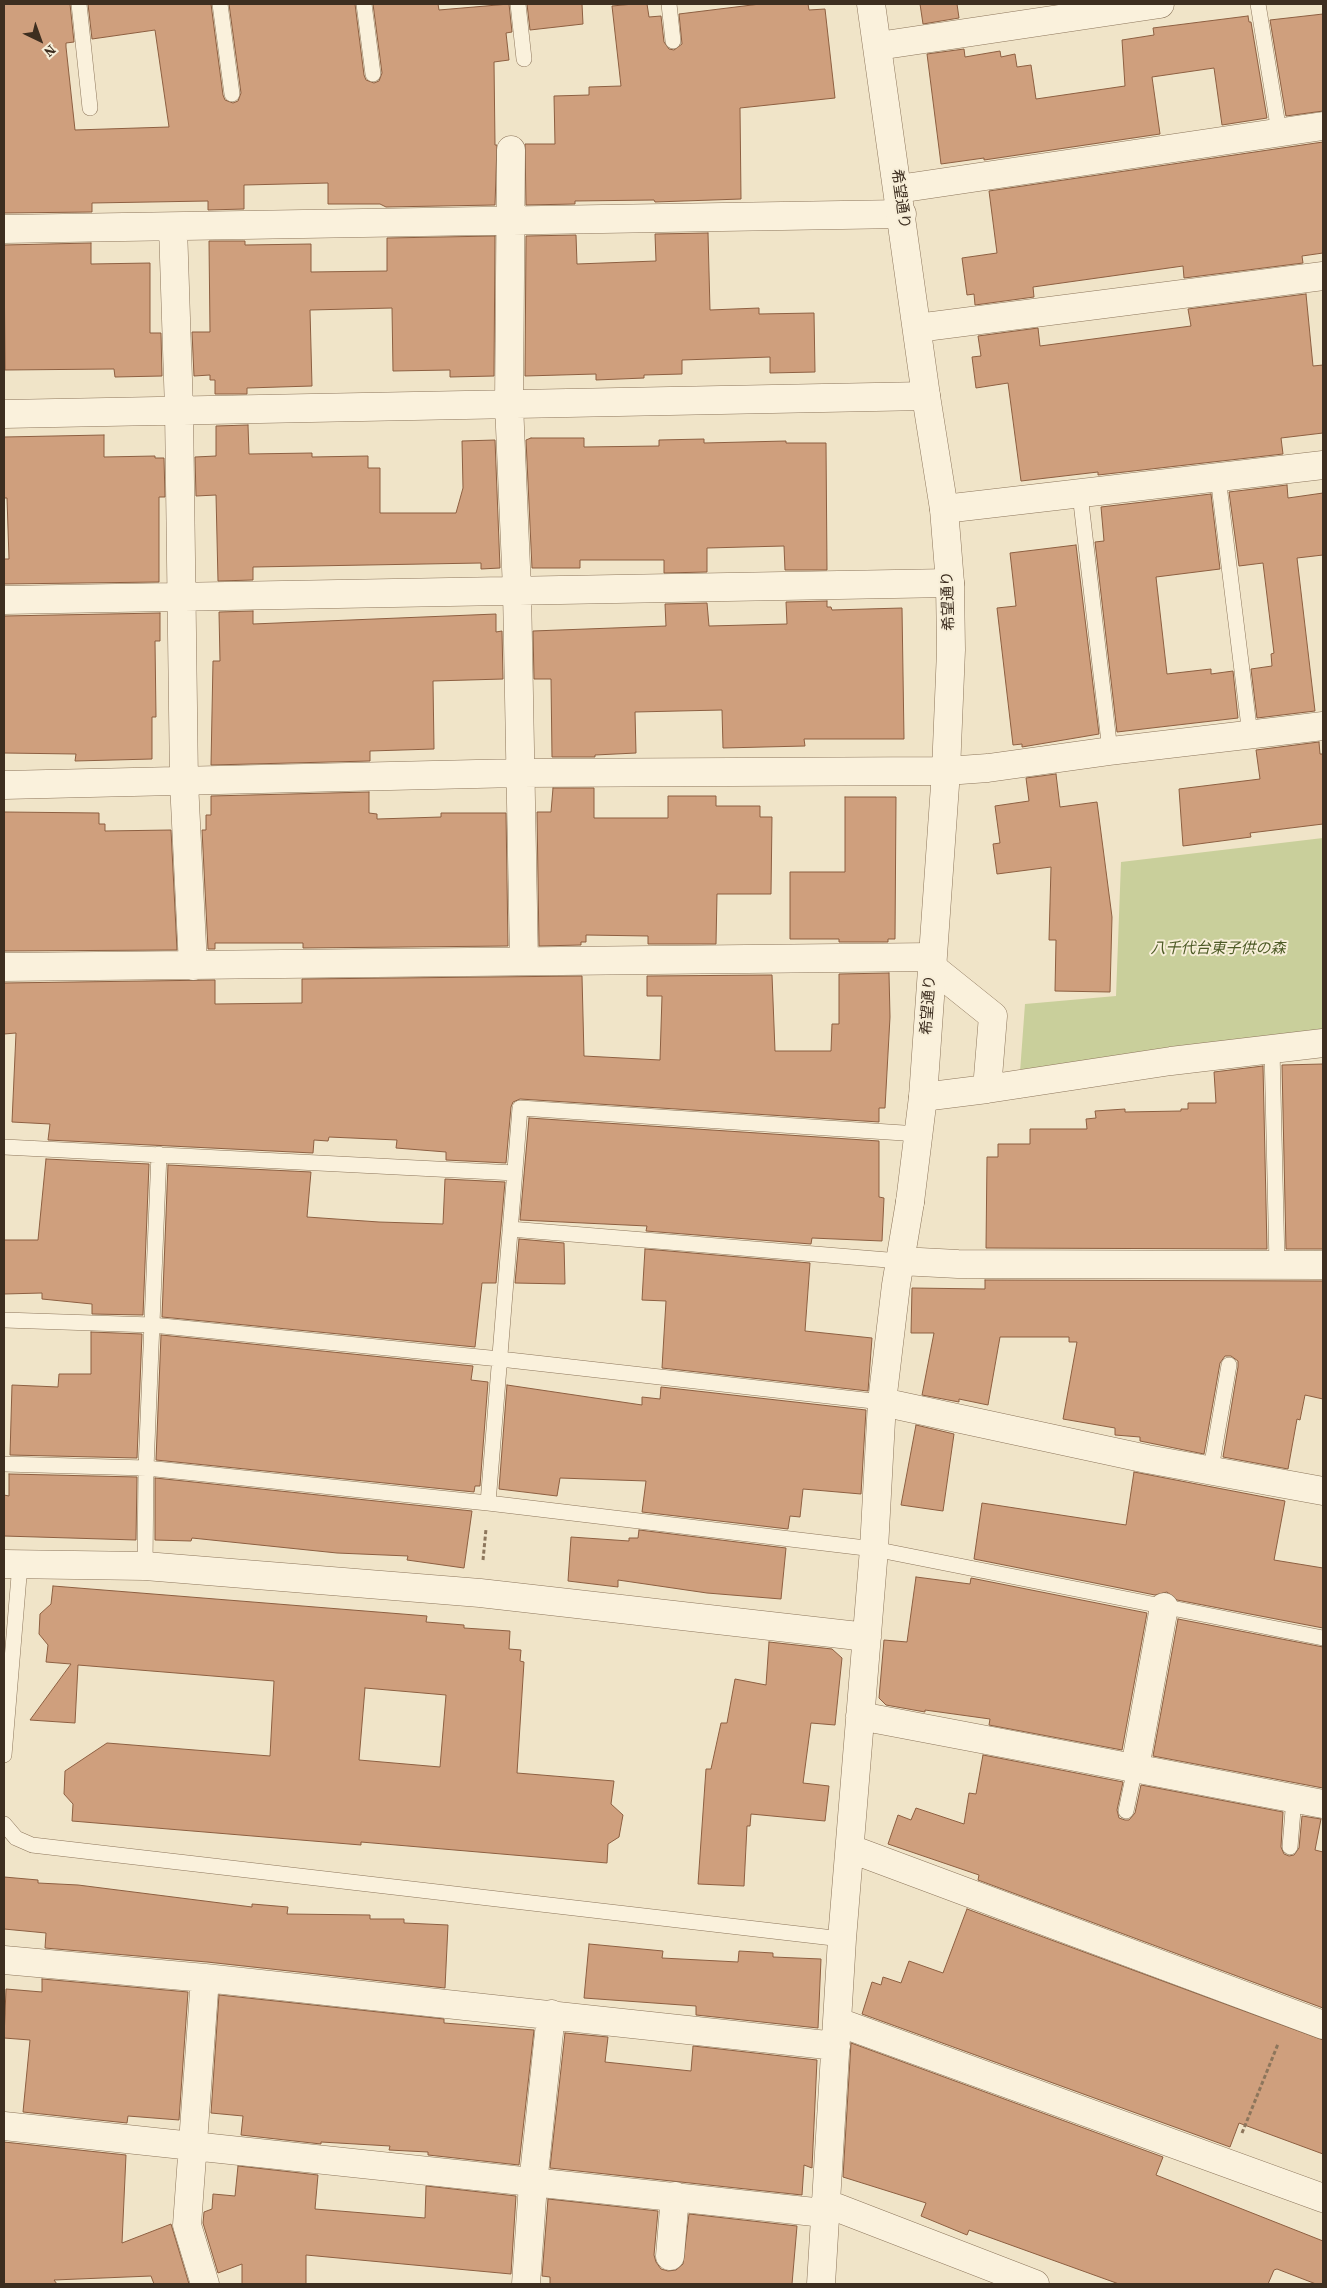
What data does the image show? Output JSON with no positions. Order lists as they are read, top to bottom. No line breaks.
{"streets":{"street":["希望通り"]},"parks":["八千代台東子供の森"],"north":"bottom right"}
